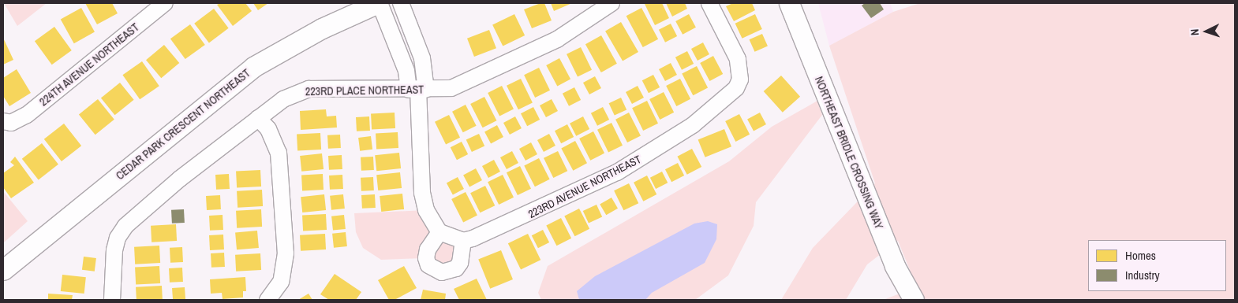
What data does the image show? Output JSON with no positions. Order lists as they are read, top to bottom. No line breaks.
{"streets":{"street":["224TH AVENUE NORTHEAST","223RD PLACE NORTHEAST","CEDAR PARK CRESCENT NORTHEAST","NORTHEAST BRIDLE CROSSING WAY","223RD AVENUE NORTHEAST"]},"legend":["Homes","Industry"],"north":"left"}
